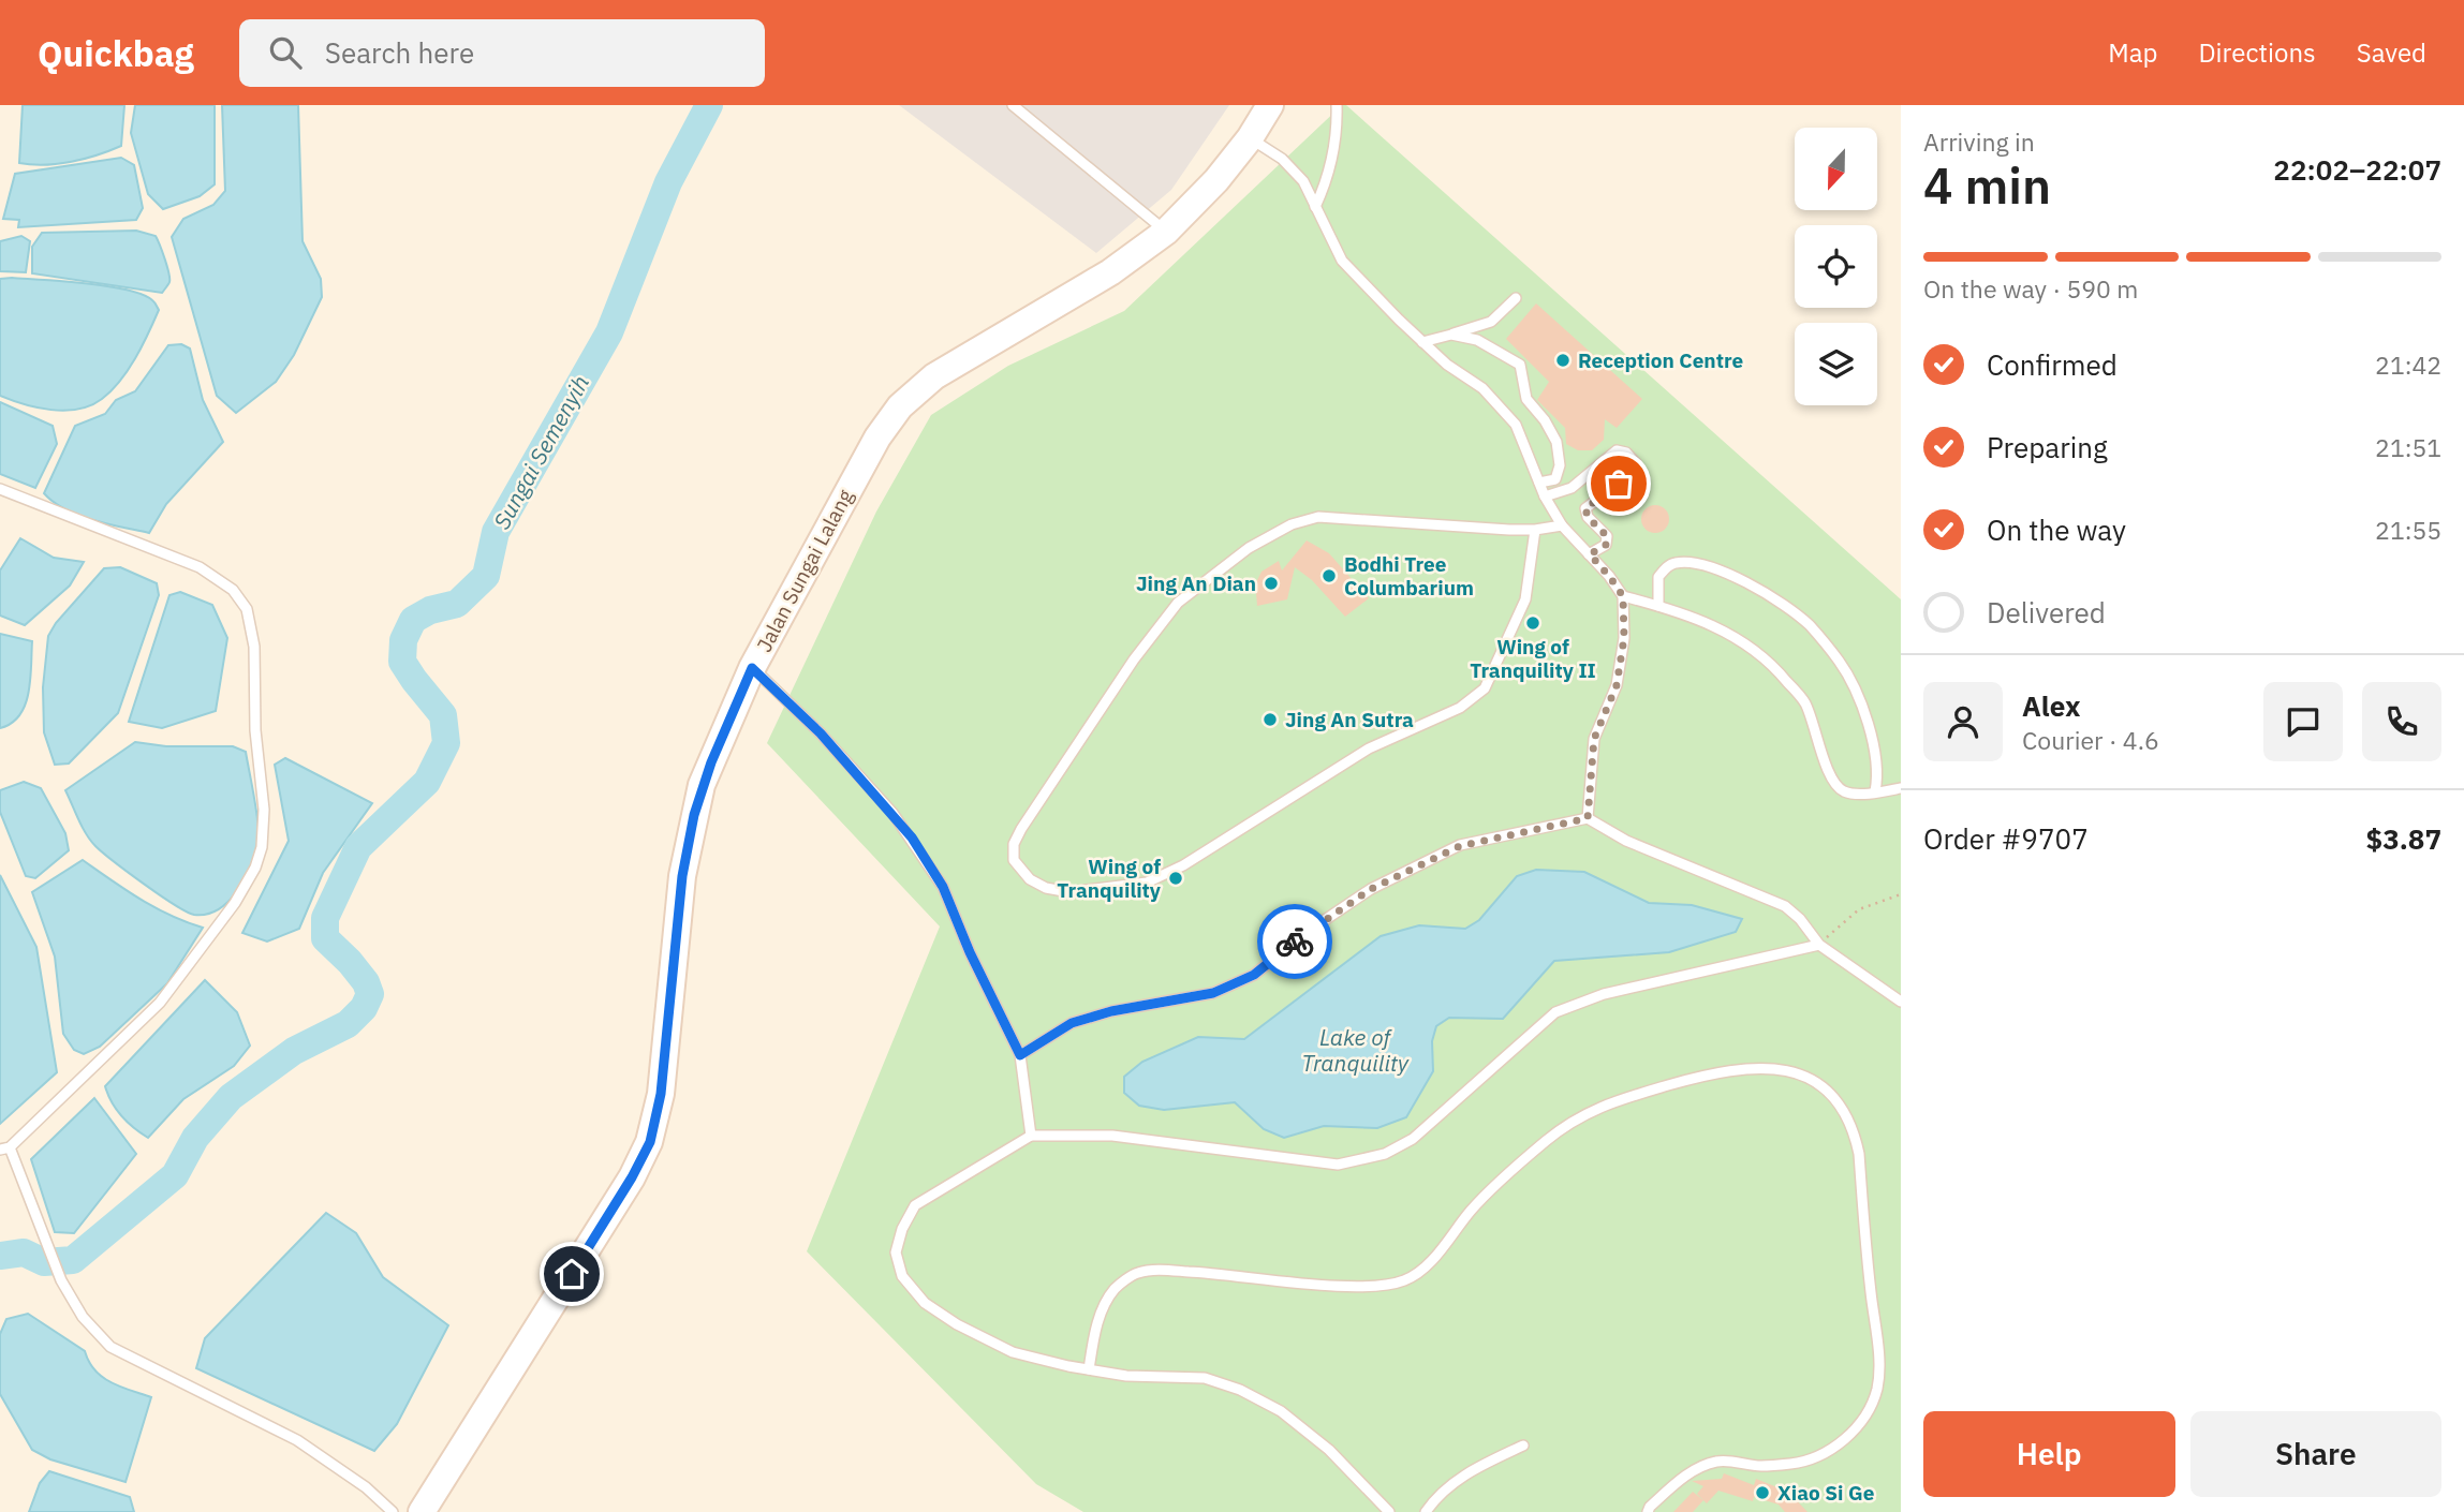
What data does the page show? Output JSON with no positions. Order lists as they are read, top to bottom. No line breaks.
{"streets":{"street":["Jalan Sungai Lalang"]},"water":["Sungai Semenyih","Lake of Tranquility"],"places":["Reception Centre","Bodhi Tree Columbarium","Jing An Dian","Wing of Tranquility II","Jing An Sutra","Wing of Tranquility","Xiao Si Ge"],"north":"bottom","page":{"header":"Quickbag","search":"Search here","nav":["Map","Directions","Saved"],"heading":["4 min","Arriving in","22:02–22:07"],"panel":["Alex","Courier · 4.6","Order #9707","$3.87"],"bar":"On the way · 590 m","list":[["Confirmed","21:42"],["Preparing","21:51"],["On the way","21:55"],"Delivered"],"buttons":["Help","Share"]}}
